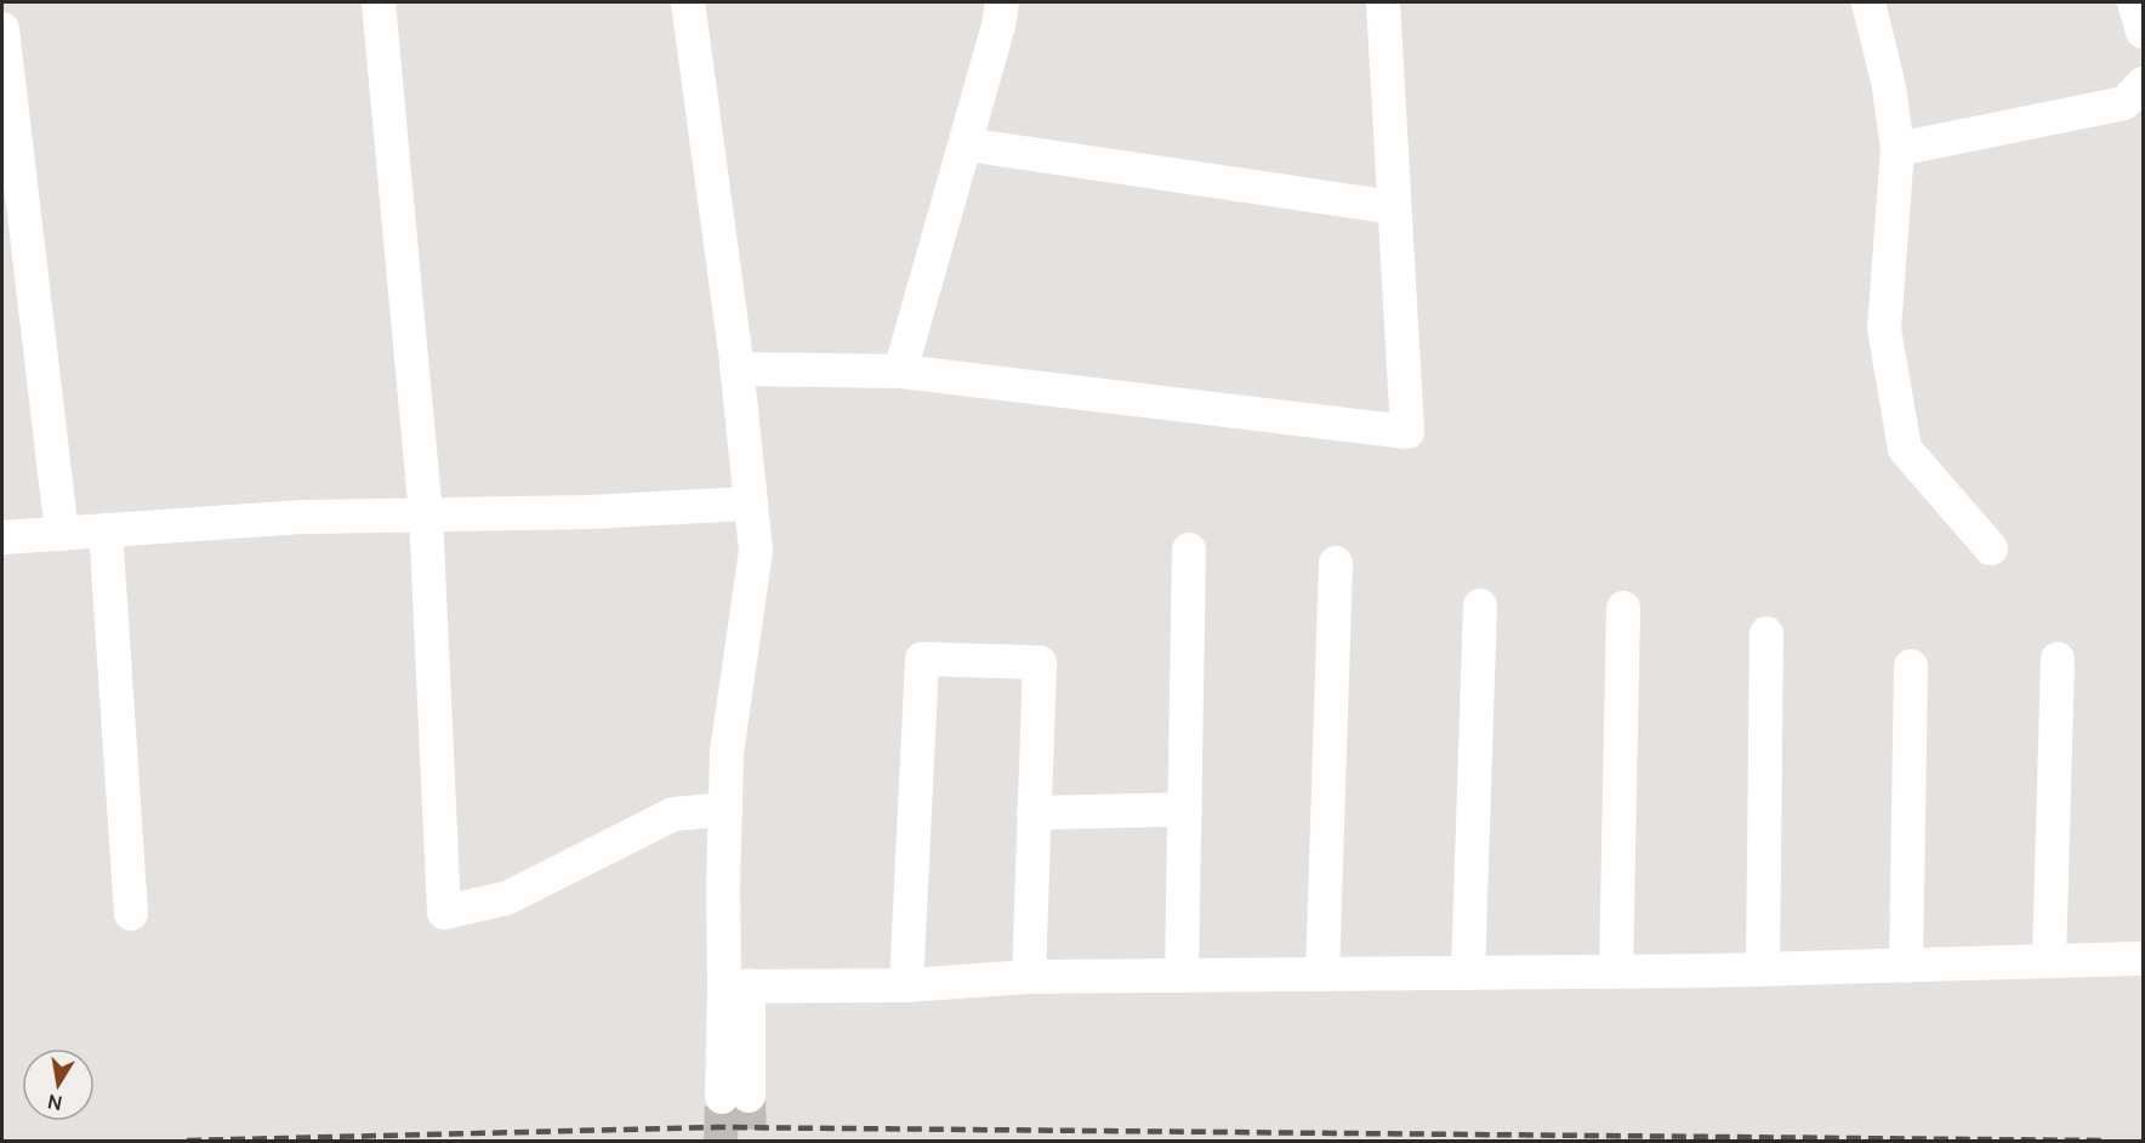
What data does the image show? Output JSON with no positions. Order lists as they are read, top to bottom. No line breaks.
{"north":"bottom"}
